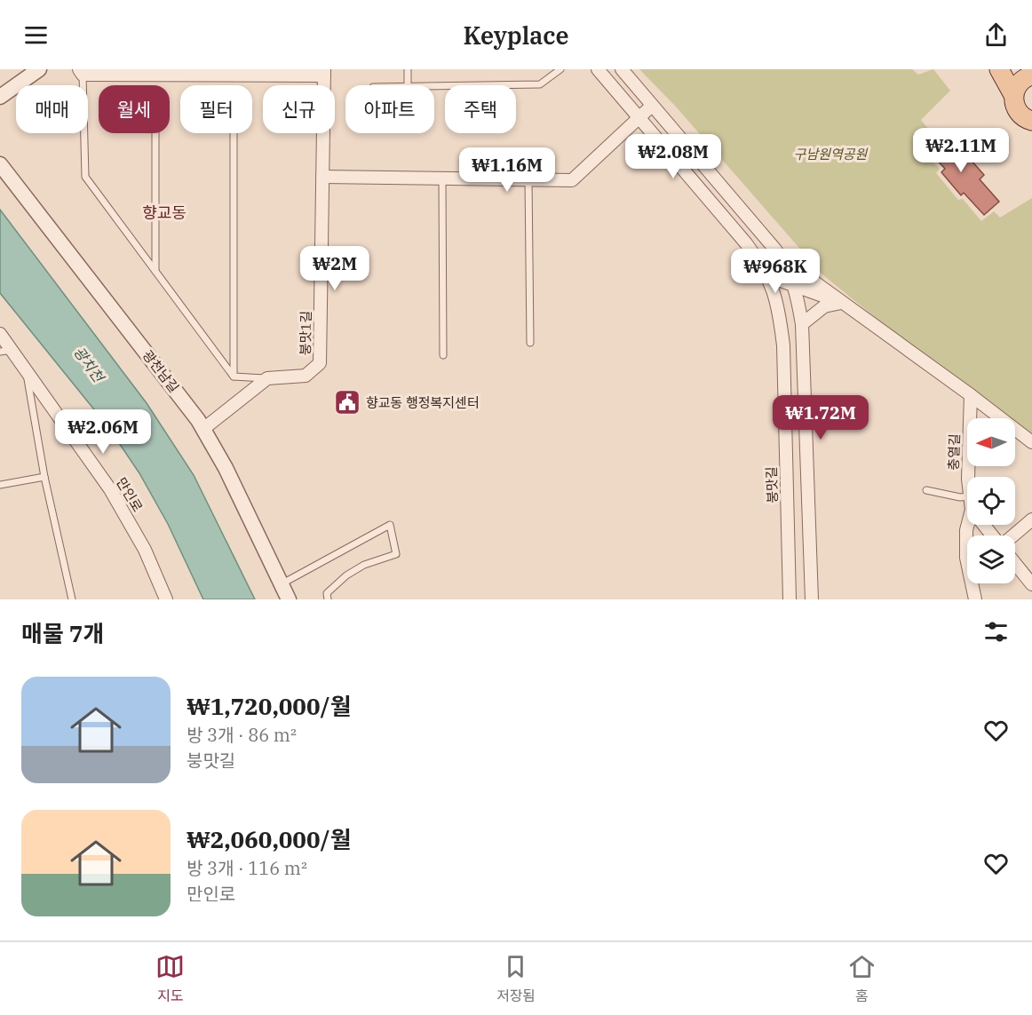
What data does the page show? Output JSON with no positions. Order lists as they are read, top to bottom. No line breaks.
{"streets":{"street":["붕맛1길","광천남길","충열길","붕맛길","만인로"]},"districts":["향교동"],"water":["광치천"],"parks":["구남원역공원"],"places":{"public building":["향교동 행정복지센터"]},"north":"left","page":{"header":"Keyplace","chip":["매매","월세","필터","신규","아파트","주택"],"price":["₩2.11M","₩2.08M","₩1.16M","₩2M","₩968K","₩1.72M","₩2.06M"],"heading":"매물 7개","list":[{"name":"₩1,720,000/월","note":"방 3개 · 86 m² · 붕맛길"},{"name":"₩2,060,000/월","note":"방 3개 · 116 m² · 만인로"}],"tabs":["지도","저장됨","홈"]}}
